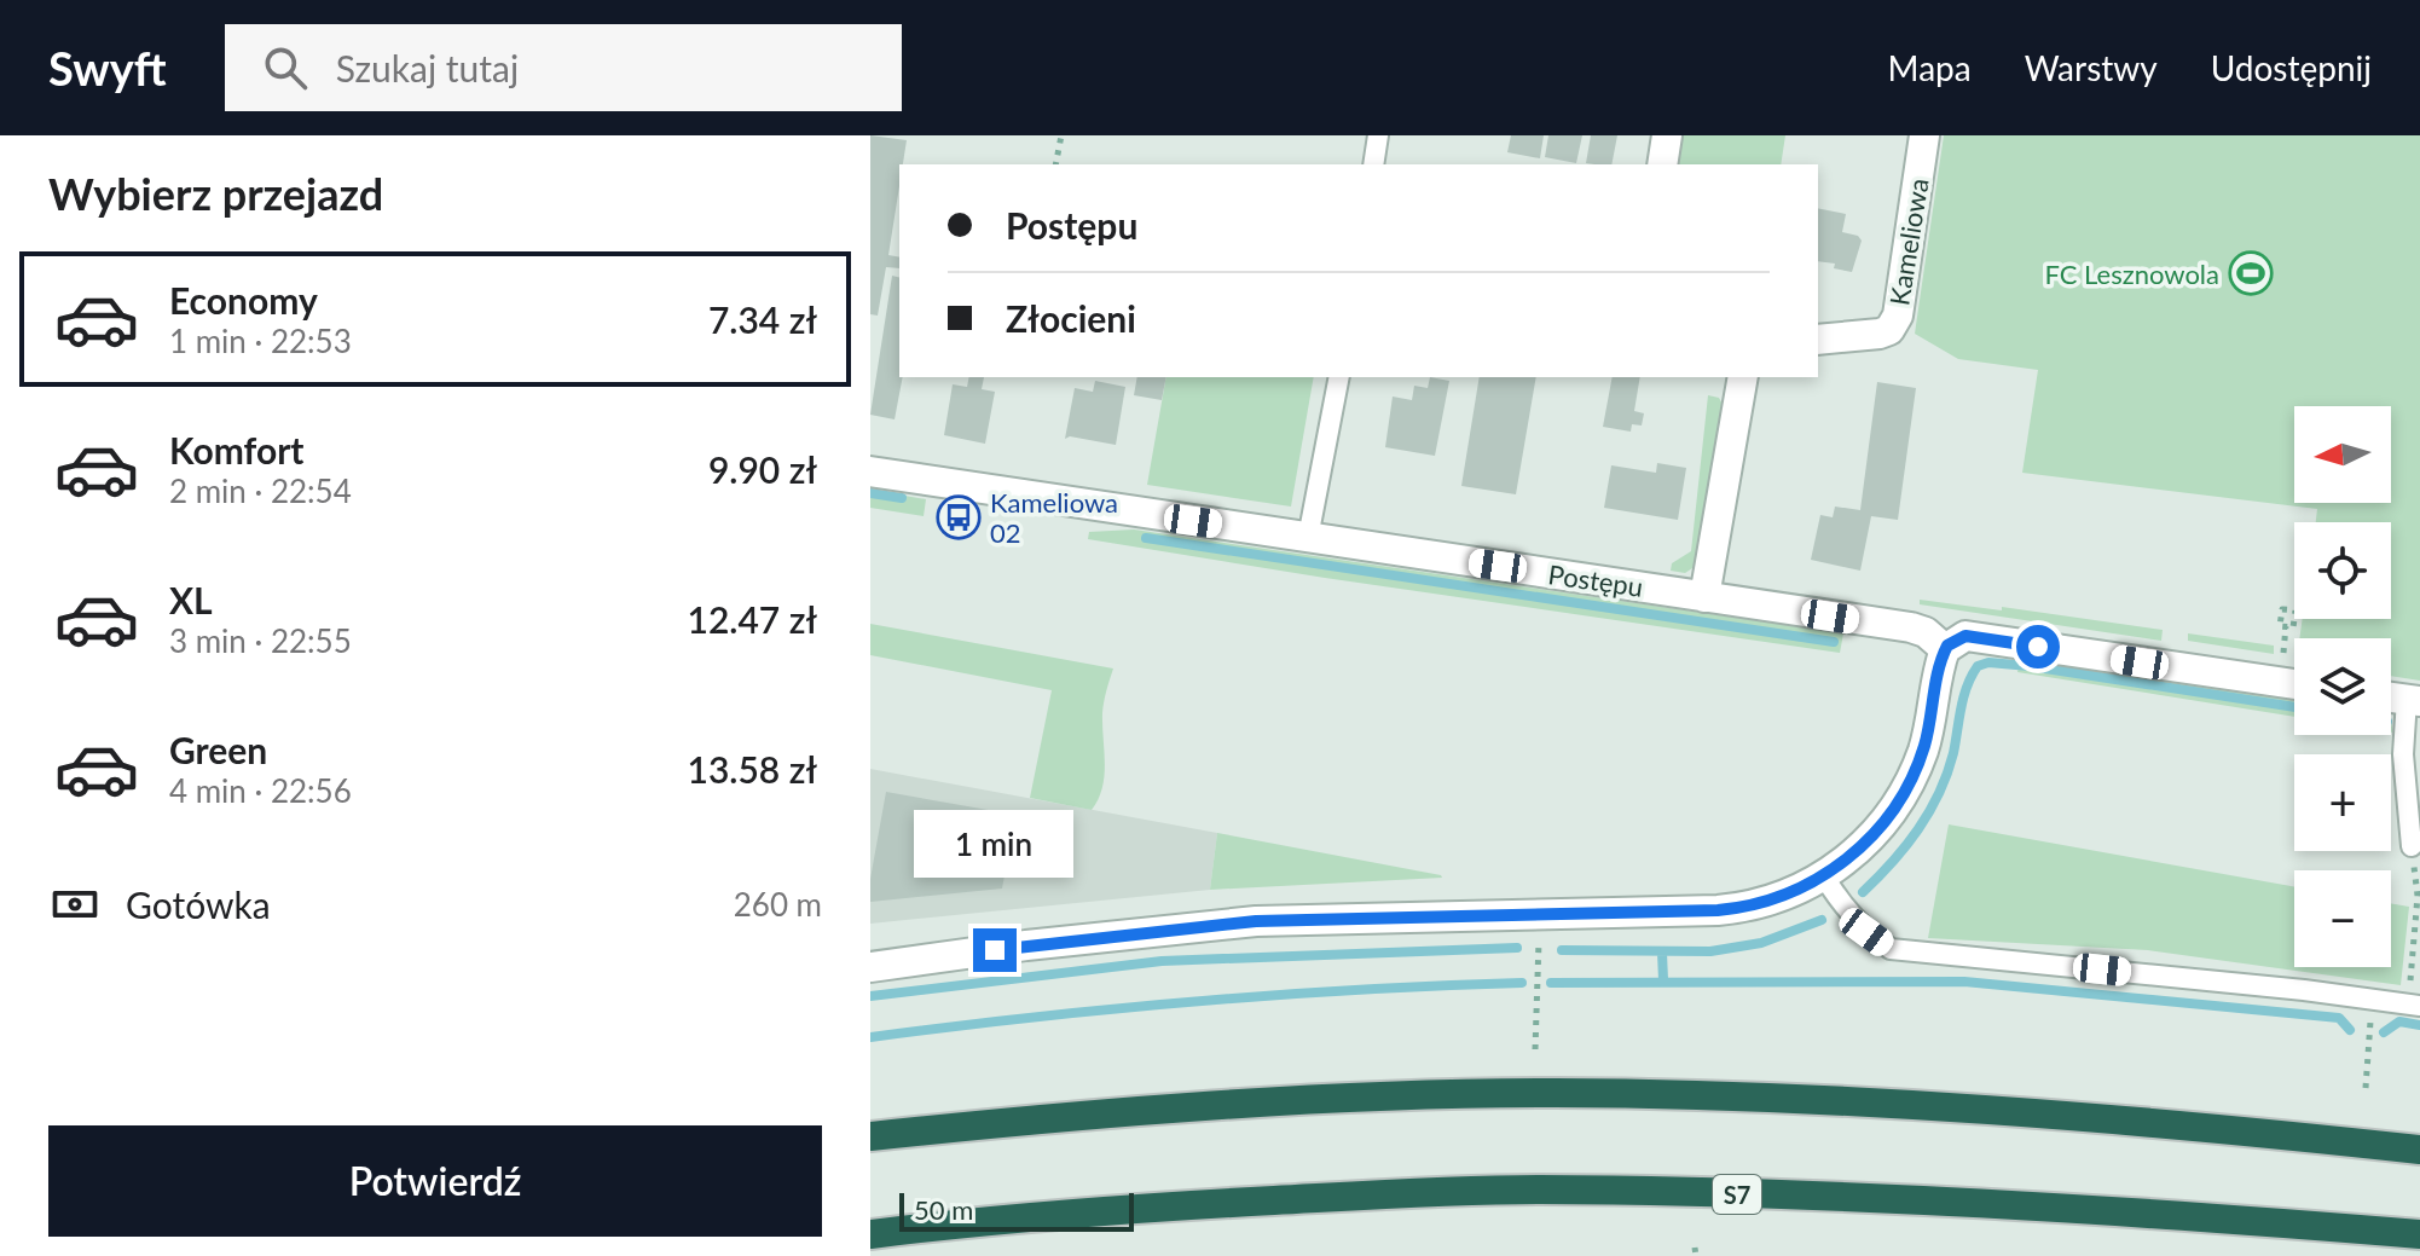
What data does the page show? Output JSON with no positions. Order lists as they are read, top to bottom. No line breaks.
{"streets":{"highway":["S7"],"street":["Kameliowa","Postępu"]},"places":{"sports":["FC Lesznowola"],"bus stop":["Kameliowa 02"]},"scale_bar":"50 m","north":"left","page":{"header":"Swyft","search":"Szukaj tutaj","nav":["Mapa","Warstwy","Udostępnij"],"heading":"Wybierz przejazd","banner":["Postępu","Złocieni"],"list":[{"name":"Economy","note":"1 min · 22:53","value":"7.34 zł"},{"name":"Komfort","note":"2 min · 22:54","value":"9.90 zł"},{"name":"XL","note":"3 min · 22:55","value":"12.47 zł"},{"name":"Green","note":"4 min · 22:56","value":"13.58 zł"}],"map_buttons":["+","−"],"bubble":"1 min","pay":["Gotówka","260 m"],"buttons":"Potwierdź","scale":"50 m"}}
